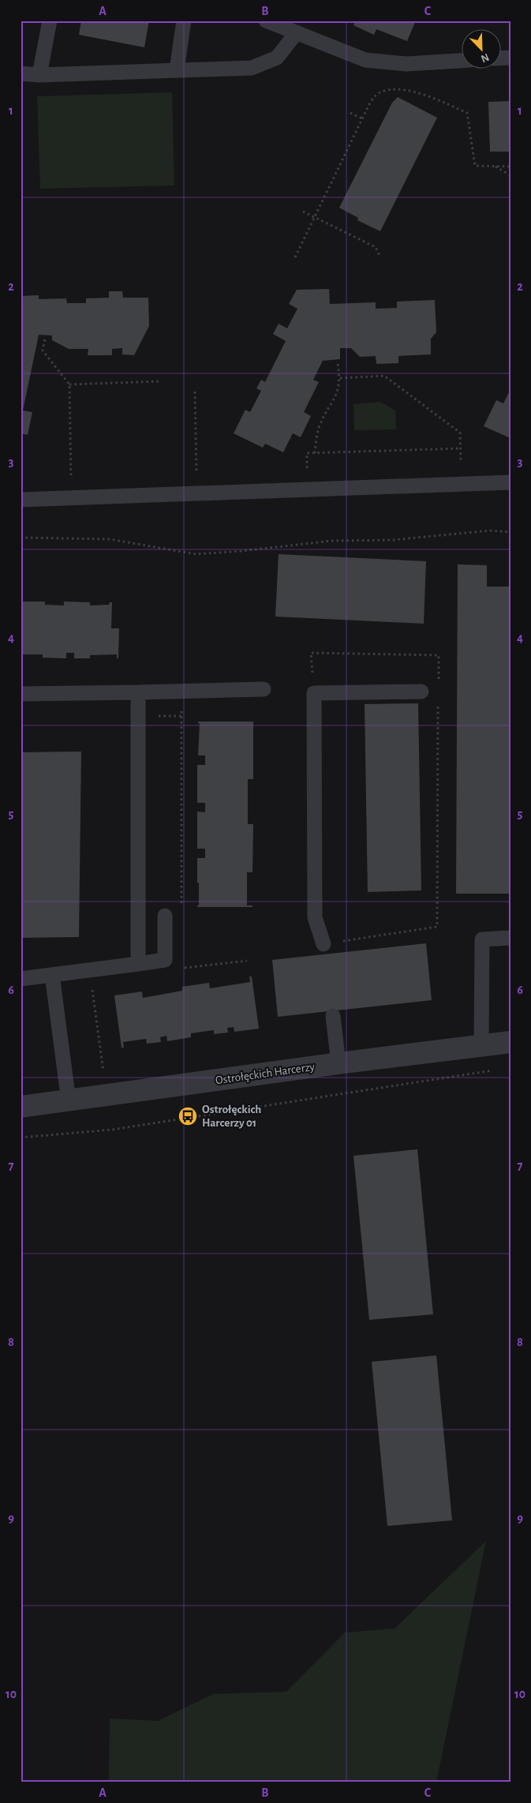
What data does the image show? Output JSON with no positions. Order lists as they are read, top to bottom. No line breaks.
{"streets":{"street":["Ostrołęckich Harcerzy"]},"places":{"bus stop":["Ostrołęckich Harcerzy 01"]},"north":"bottom right","grid":{"columns":["A","B","C"],"rows":["1","2","3","4","5","6","7","8","9","10"]}}
